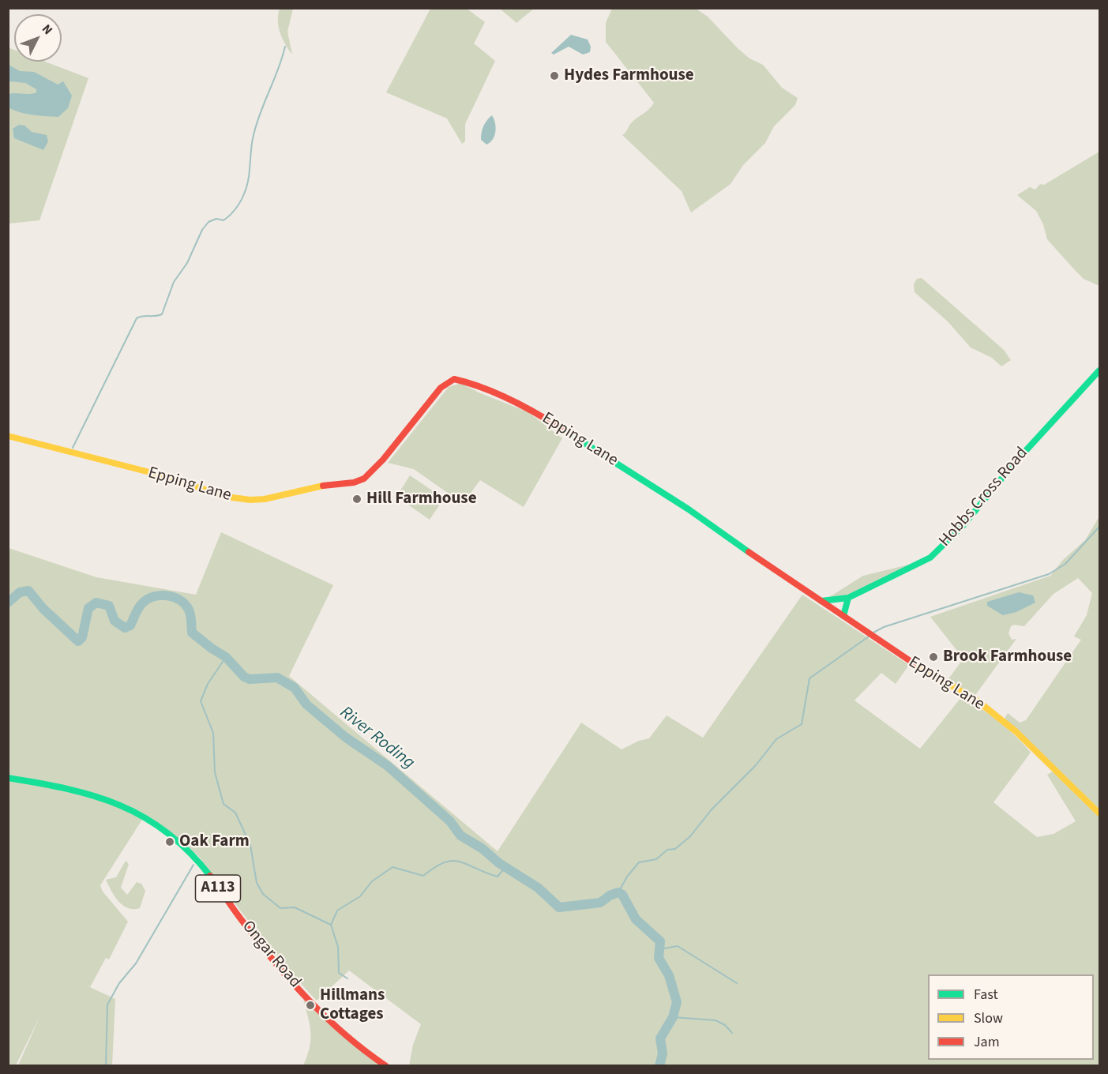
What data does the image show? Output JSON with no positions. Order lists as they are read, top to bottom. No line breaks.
{"streets":{"street":["Epping Lane","Hobbs Cross Road","A113","Ongar Road"]},"crossings":[["Epping Lane","Hobbs Cross Road"]],"water":["River Roding"],"places":["Hydes Farmhouse","Hill Farmhouse","Brook Farmhouse","Oak Farm","Hillmans Cottages"],"legend":["Fast","Slow","Jam"],"north":"top right"}
